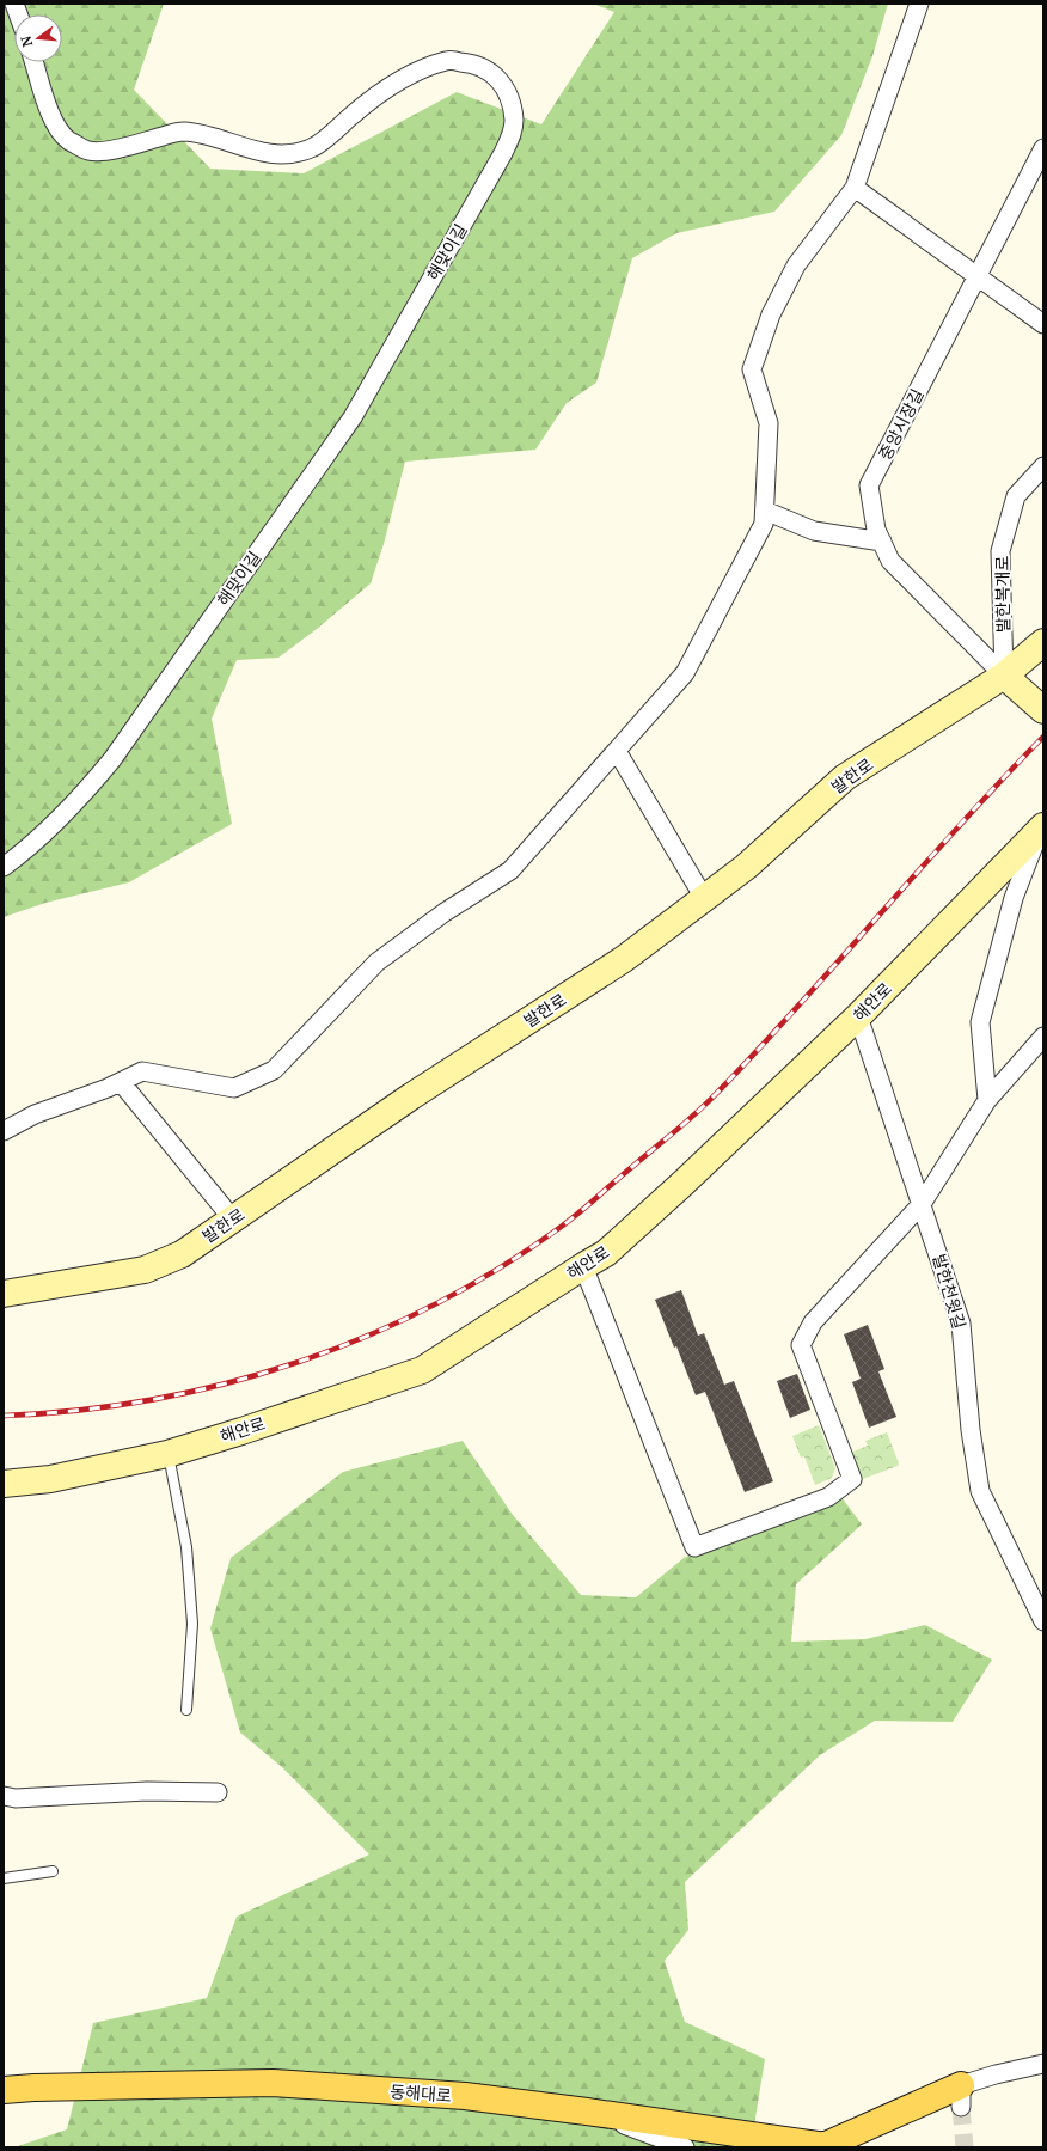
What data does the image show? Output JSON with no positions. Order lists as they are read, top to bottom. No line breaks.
{"streets":{"main road":["동해대로"],"street":["해맞이길","중앙시장길","발한복개로","발한로","해안로","발한천윗길"]},"crossings":[["중앙시장길","발한복개로"],["중앙시장길","발한로"],["발한복개로","발한로"],["해안로","발한천윗길"]],"north":"left"}
